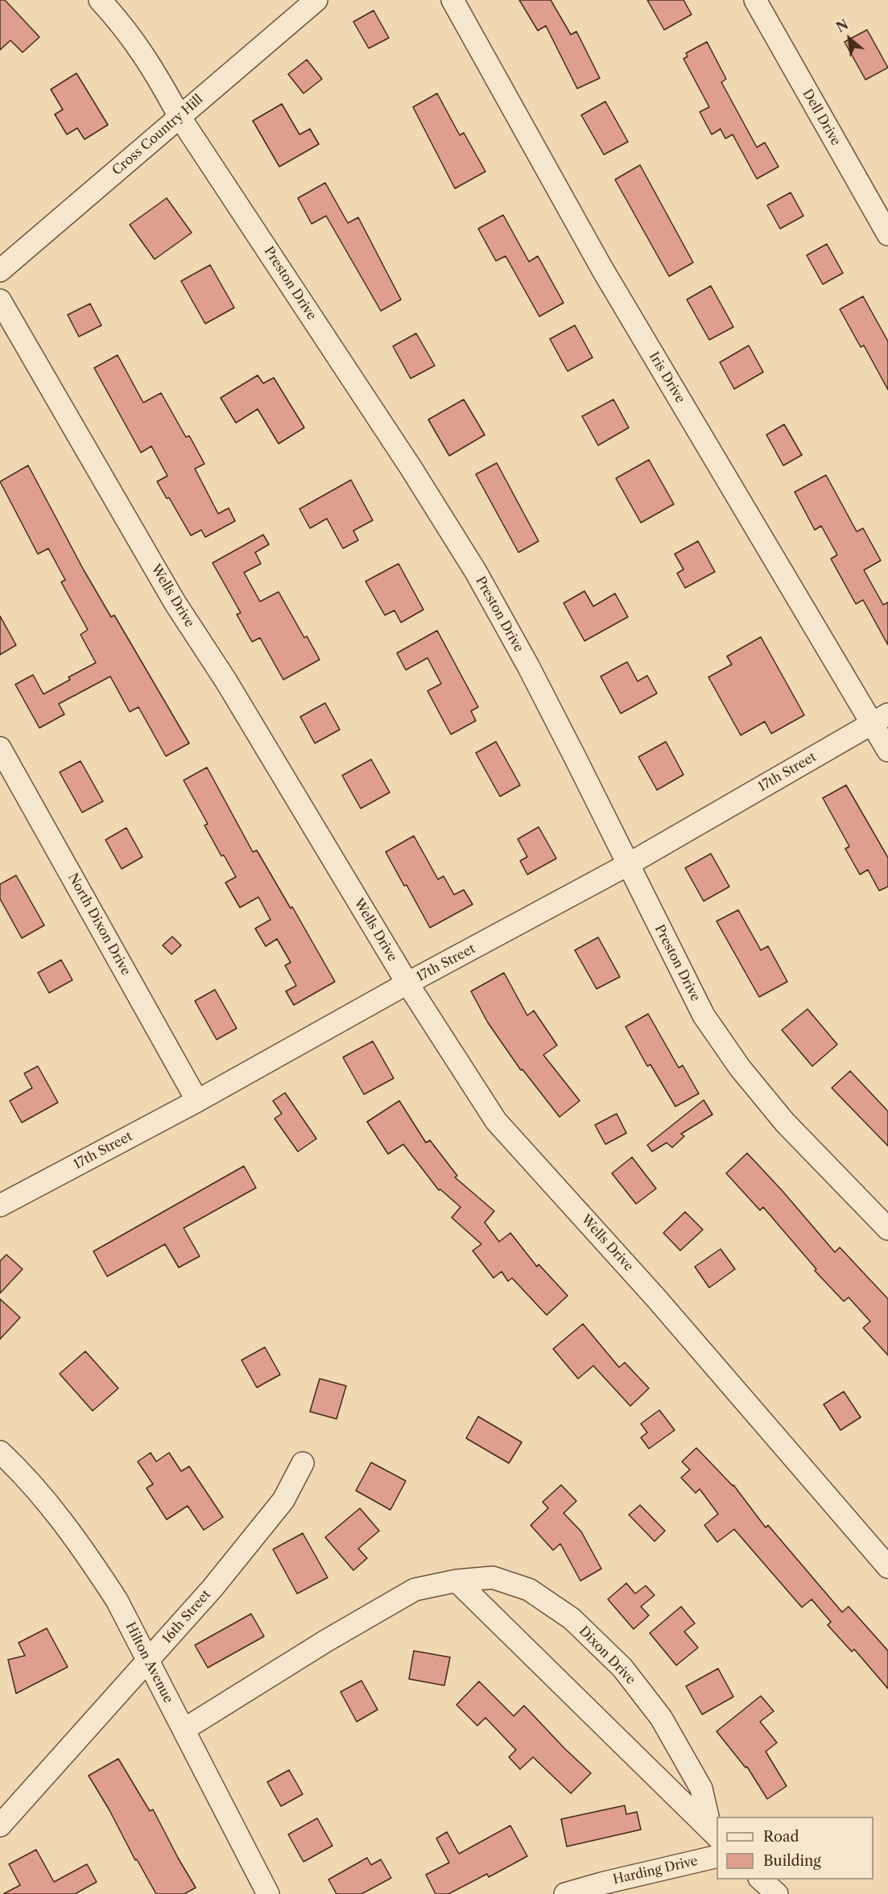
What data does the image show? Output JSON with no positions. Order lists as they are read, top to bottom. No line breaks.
{"streets":{"street":["Dell Drive","Cross Country Hill","Preston Drive","Iris Drive","Wells Drive","17th Street","North Dixon Drive","16th Street","Dixon Drive","Hilton Avenue","Harding Drive"]},"crossings":[["Cross Country Hill","Preston Drive"],["Preston Drive","17th Street"],["Iris Drive","17th Street"],["Wells Drive","17th Street"],["17th Street","North Dixon Drive"],["16th Street","Hilton Avenue"],["Dixon Drive","Hilton Avenue"]],"legend":["Road","Building"],"north":"top left"}
